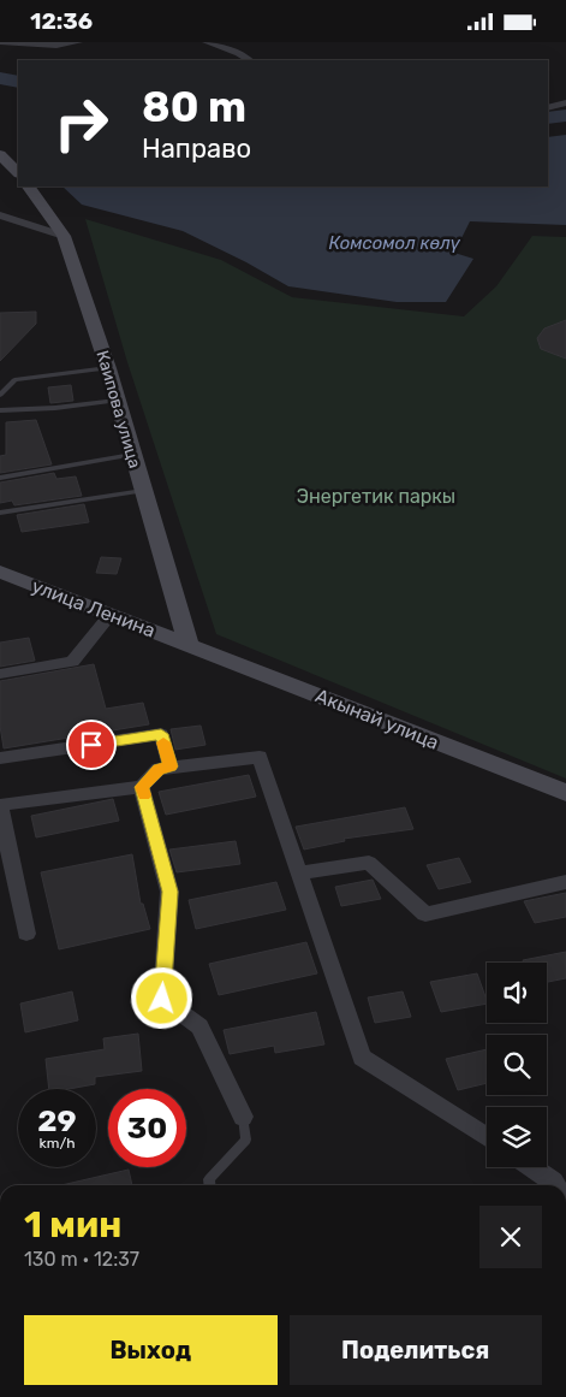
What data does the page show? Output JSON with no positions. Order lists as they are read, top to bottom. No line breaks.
{"streets":{"main road":["Каипова улица","улица Ленина","Акынай улица"]},"crossings":[["Каипова улица","улица Ленина"],["Каипова улица","Акынай улица"],["улица Ленина","Акынай улица"]],"water":["Комсомол көлү"],"parks":["Энергетик паркы"],"page":{"status":"12:36","turn":["80 m","Направо"],"speed":"29 km/h","limit":"30","heading":["1 мин","130 m · 12:37"],"buttons":["Выход","Поделиться"]}}
